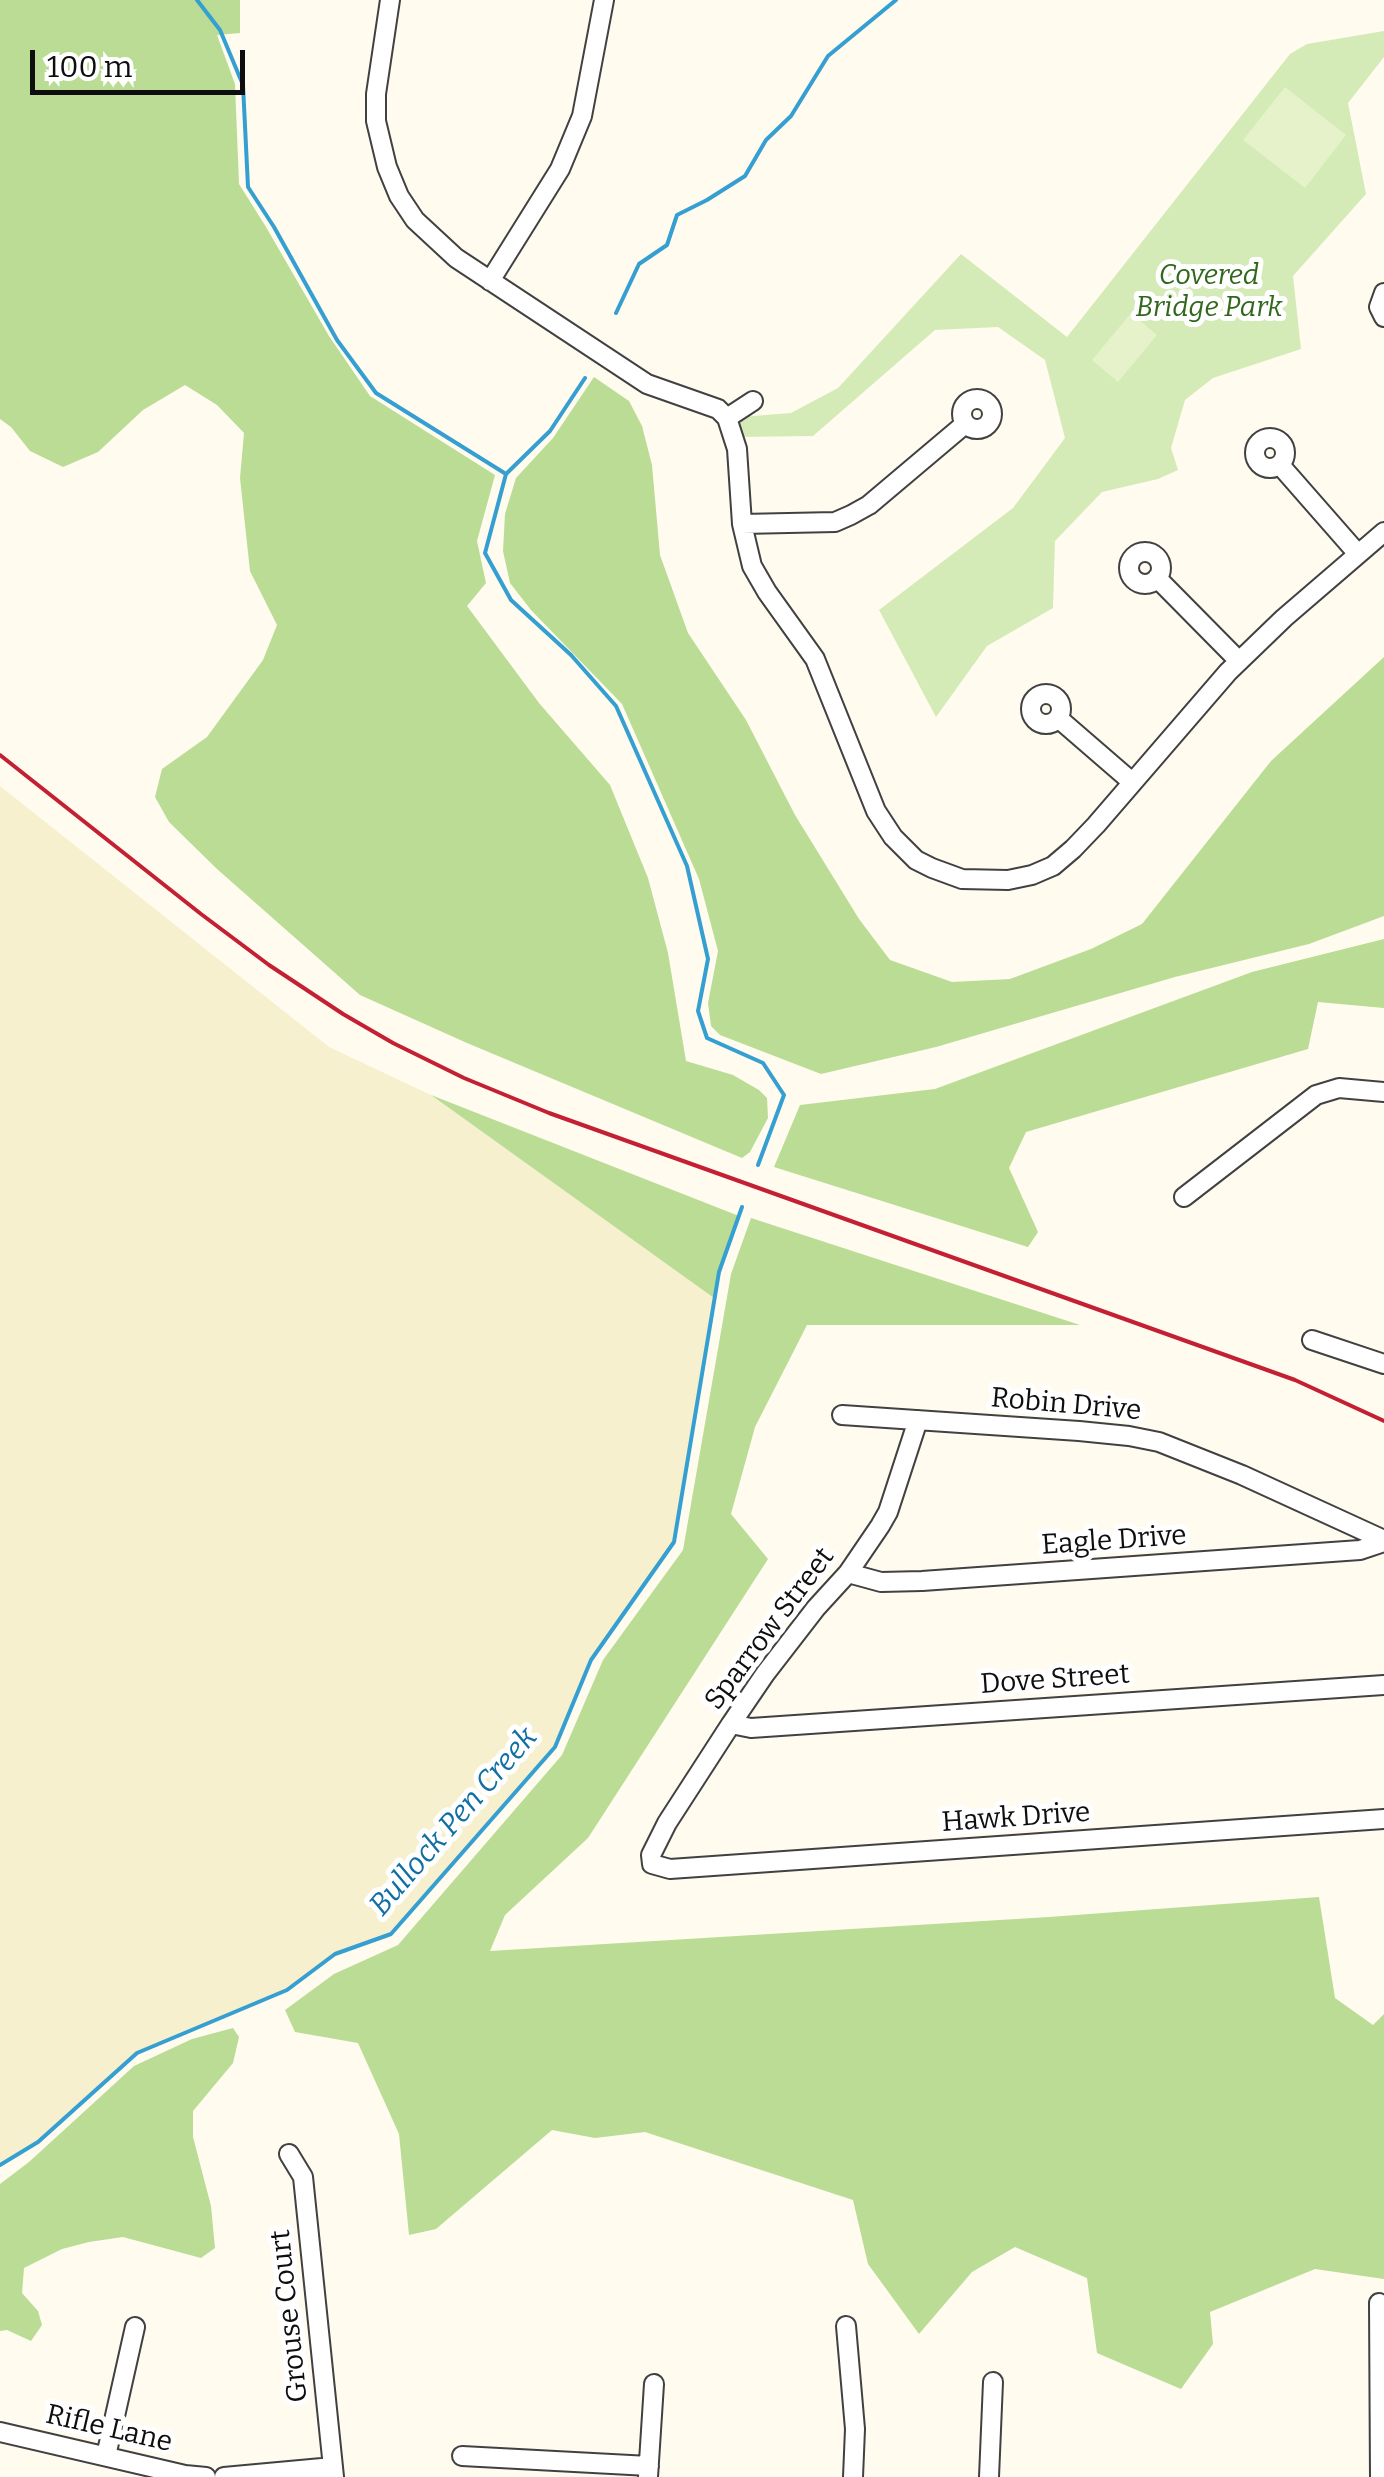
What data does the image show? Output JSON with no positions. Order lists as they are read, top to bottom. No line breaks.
{"streets":{"street":["Robin Drive","Eagle Drive","Sparrow Street","Dove Street","Hawk Drive","Grouse Court","Rifle Lane"]},"crossings":[["Robin Drive","Eagle Drive"],["Robin Drive","Sparrow Street"],["Eagle Drive","Sparrow Street"],["Sparrow Street","Dove Street"],["Sparrow Street","Hawk Drive"]],"water":["Bullock Pen Creek"],"parks":["Covered Bridge Park"],"scale_bar":"100 m"}
